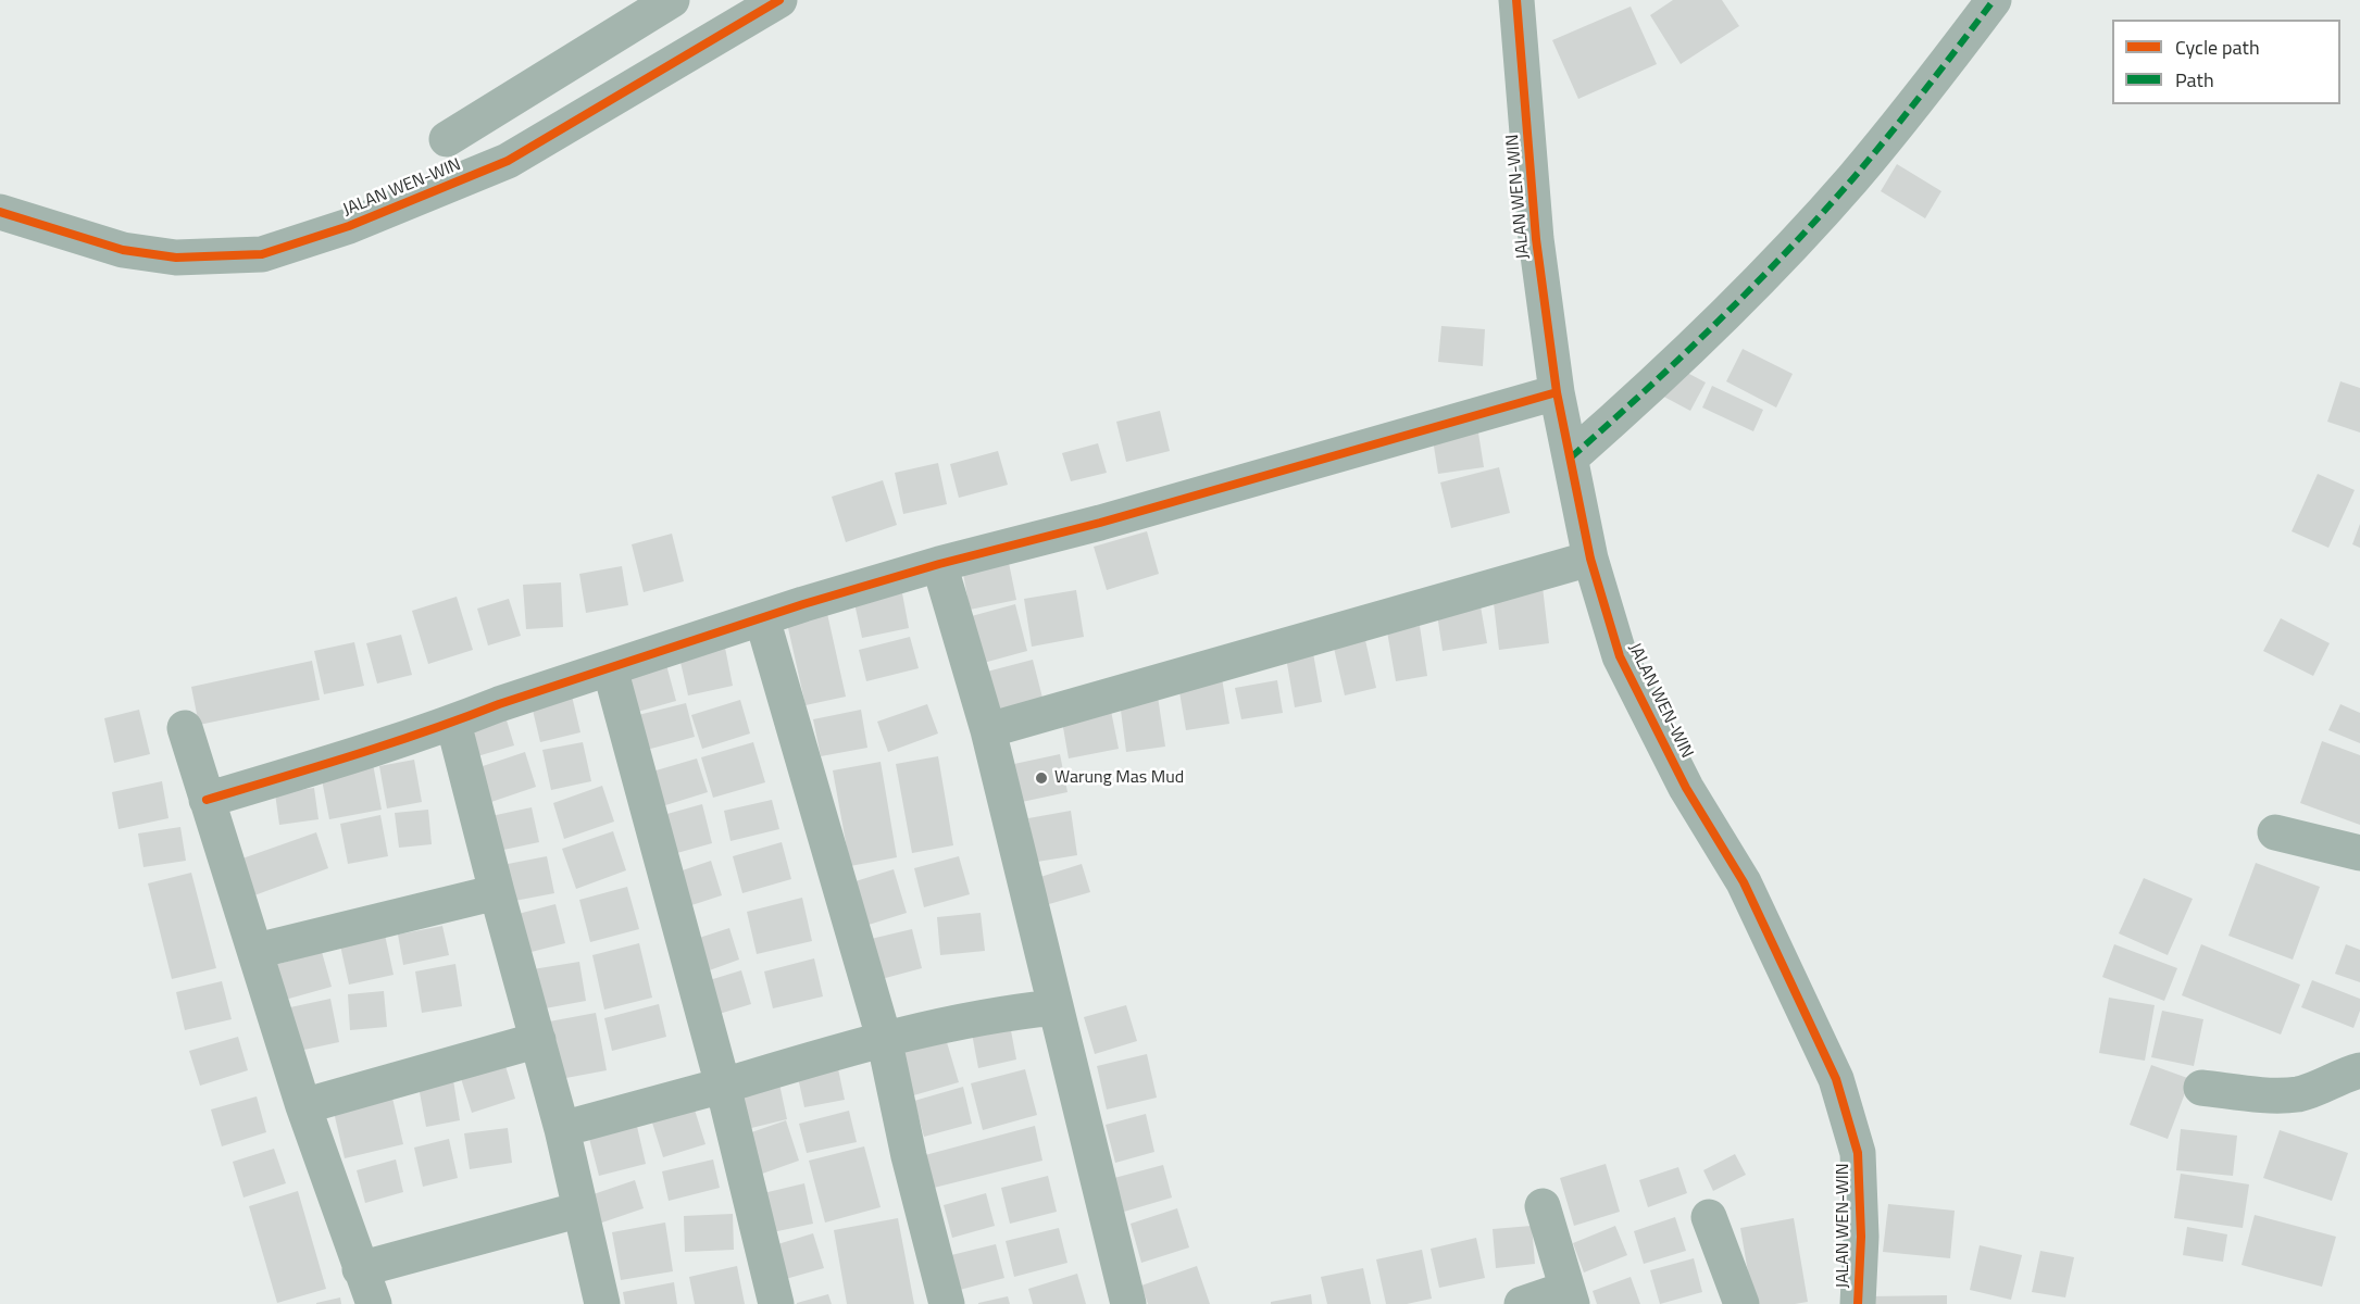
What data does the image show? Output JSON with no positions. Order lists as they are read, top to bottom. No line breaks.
{"streets":{"street":["JALAN WEN-WIN"]},"places":["Warung Mas Mud"],"legend":["Cycle path","Path"]}
